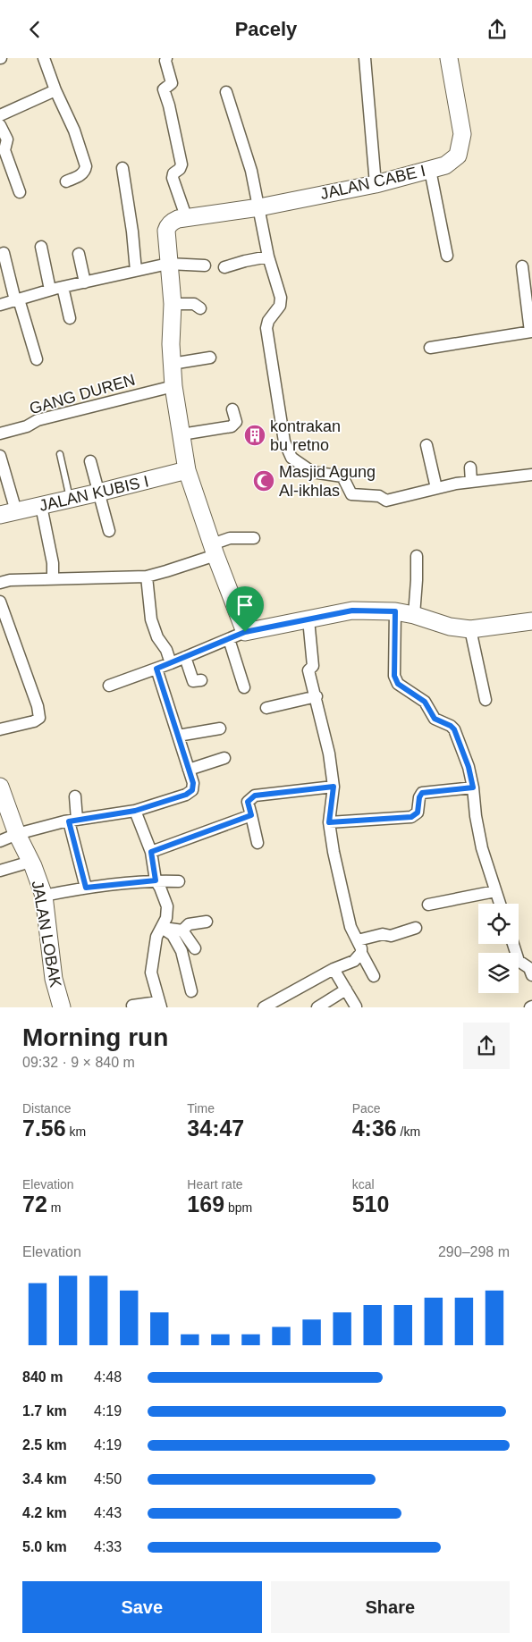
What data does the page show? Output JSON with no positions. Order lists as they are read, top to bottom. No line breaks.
{"streets":{"street":["JALAN CABE I","GANG DUREN","JALAN KUBIS I","JALAN LOBAK"]},"places":{"building":["kontrakan bu retno"],"mosque":["Masjid Agung Al-ikhlas"]},"page":{"header":"Pacely","heading":["Morning run","09:32 · 9 × 840 m"],"stats":[["Distance","7.56 km"],["Time","34:47"],["Pace","4:36 /km"],["Elevation","72 m"],["Heart rate","169 bpm"],["kcal","510"]],"chart":["Elevation","290–298 m"],"list":[{"name":"840 m","note":"4:48"},{"name":"1.7 km","note":"4:19"},{"name":"2.5 km","note":"4:19"},{"name":"3.4 km","note":"4:50"},{"name":"4.2 km","note":"4:43"},{"name":"5.0 km","note":"4:33"}],"buttons":["Save","Share"]}}
